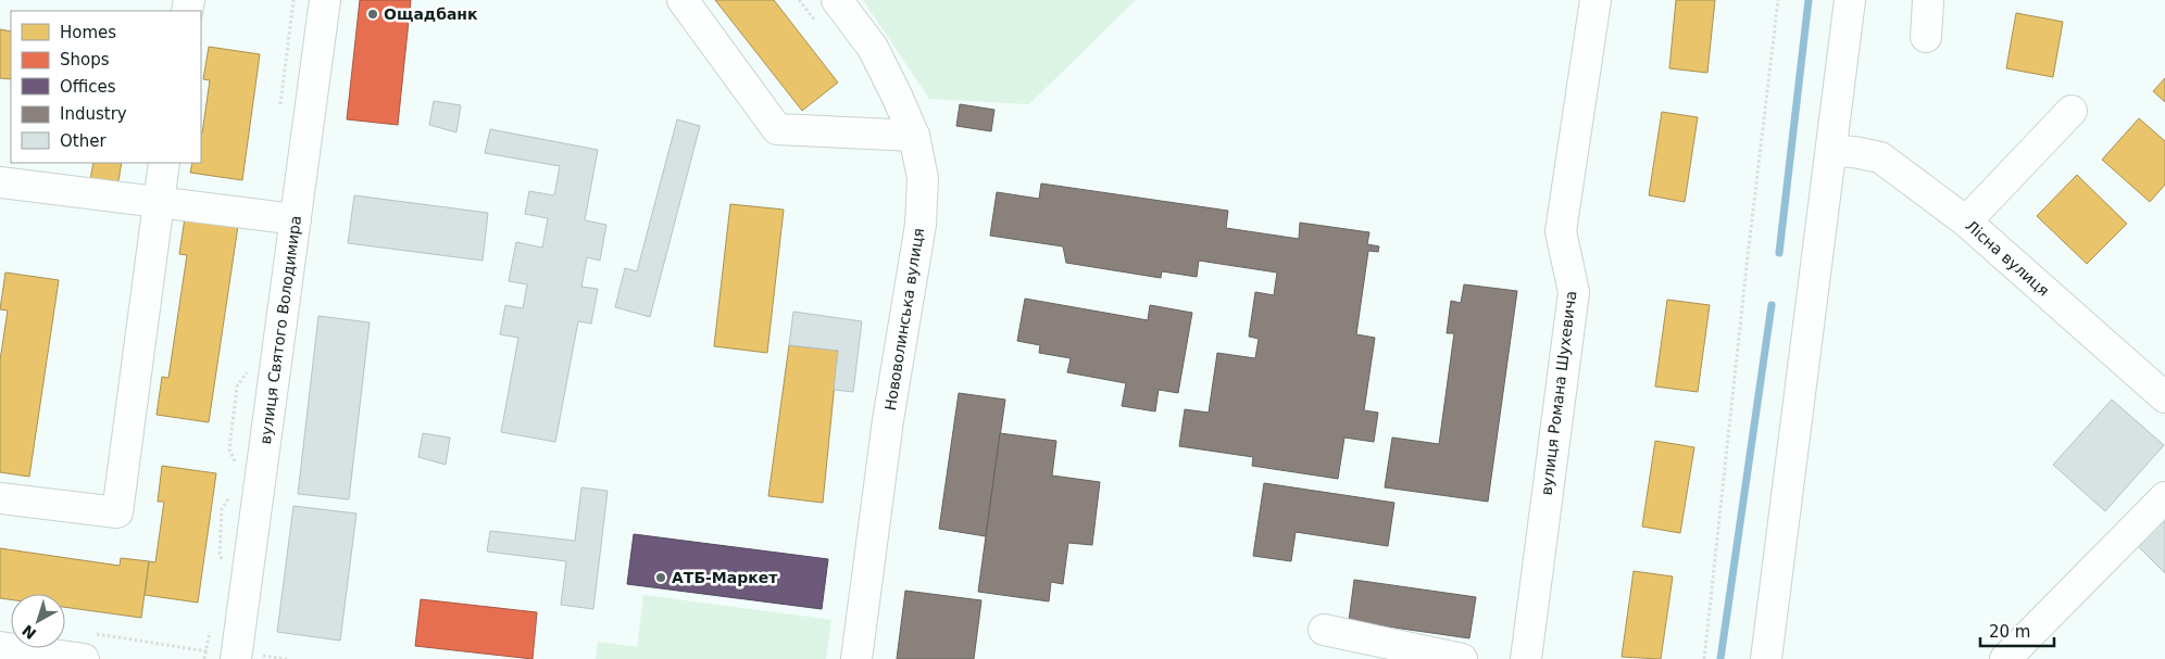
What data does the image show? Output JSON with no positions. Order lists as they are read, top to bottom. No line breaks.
{"streets":{"street":["Лісна вулиця","Нововолинська вулиця","вулиця Святого Володимира","вулиця Романа Шухевича"]},"places":["Ощадбанк","АТБ-Маркет"],"legend":["Homes","Shops","Offices","Industry","Other"],"scale_bar":"20 m","north":"bottom left"}
